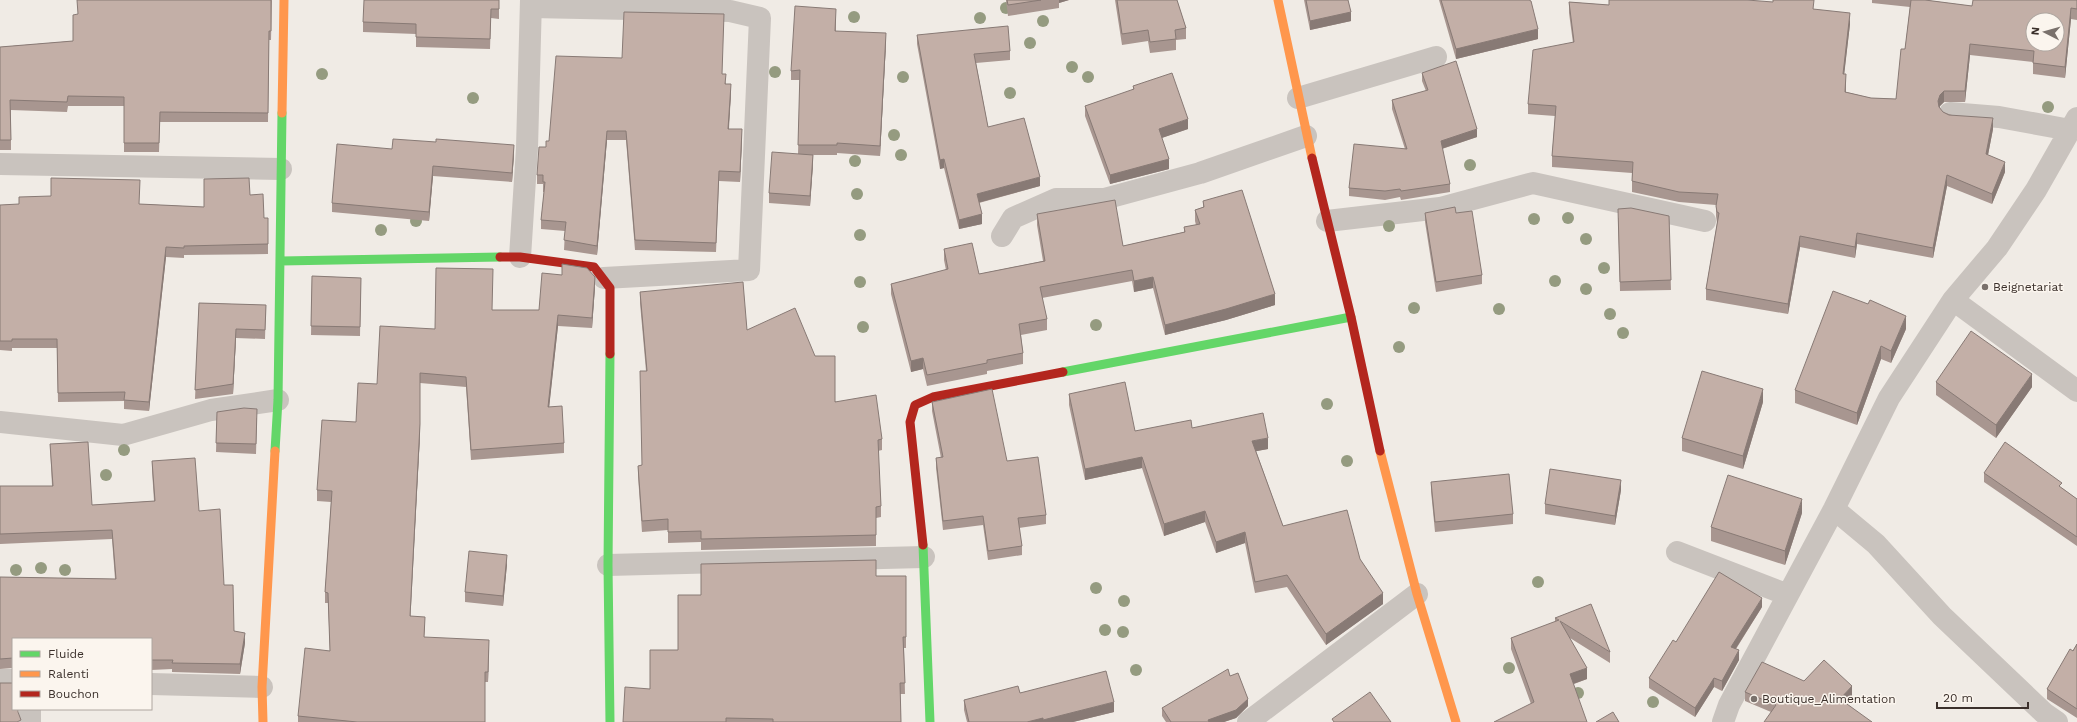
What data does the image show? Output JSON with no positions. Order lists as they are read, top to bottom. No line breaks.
{"places":["Beignetariat","Boutique_Alimentation"],"legend":["Fluide","Ralenti","Bouchon"],"scale_bar":"20 m","north":"left"}
